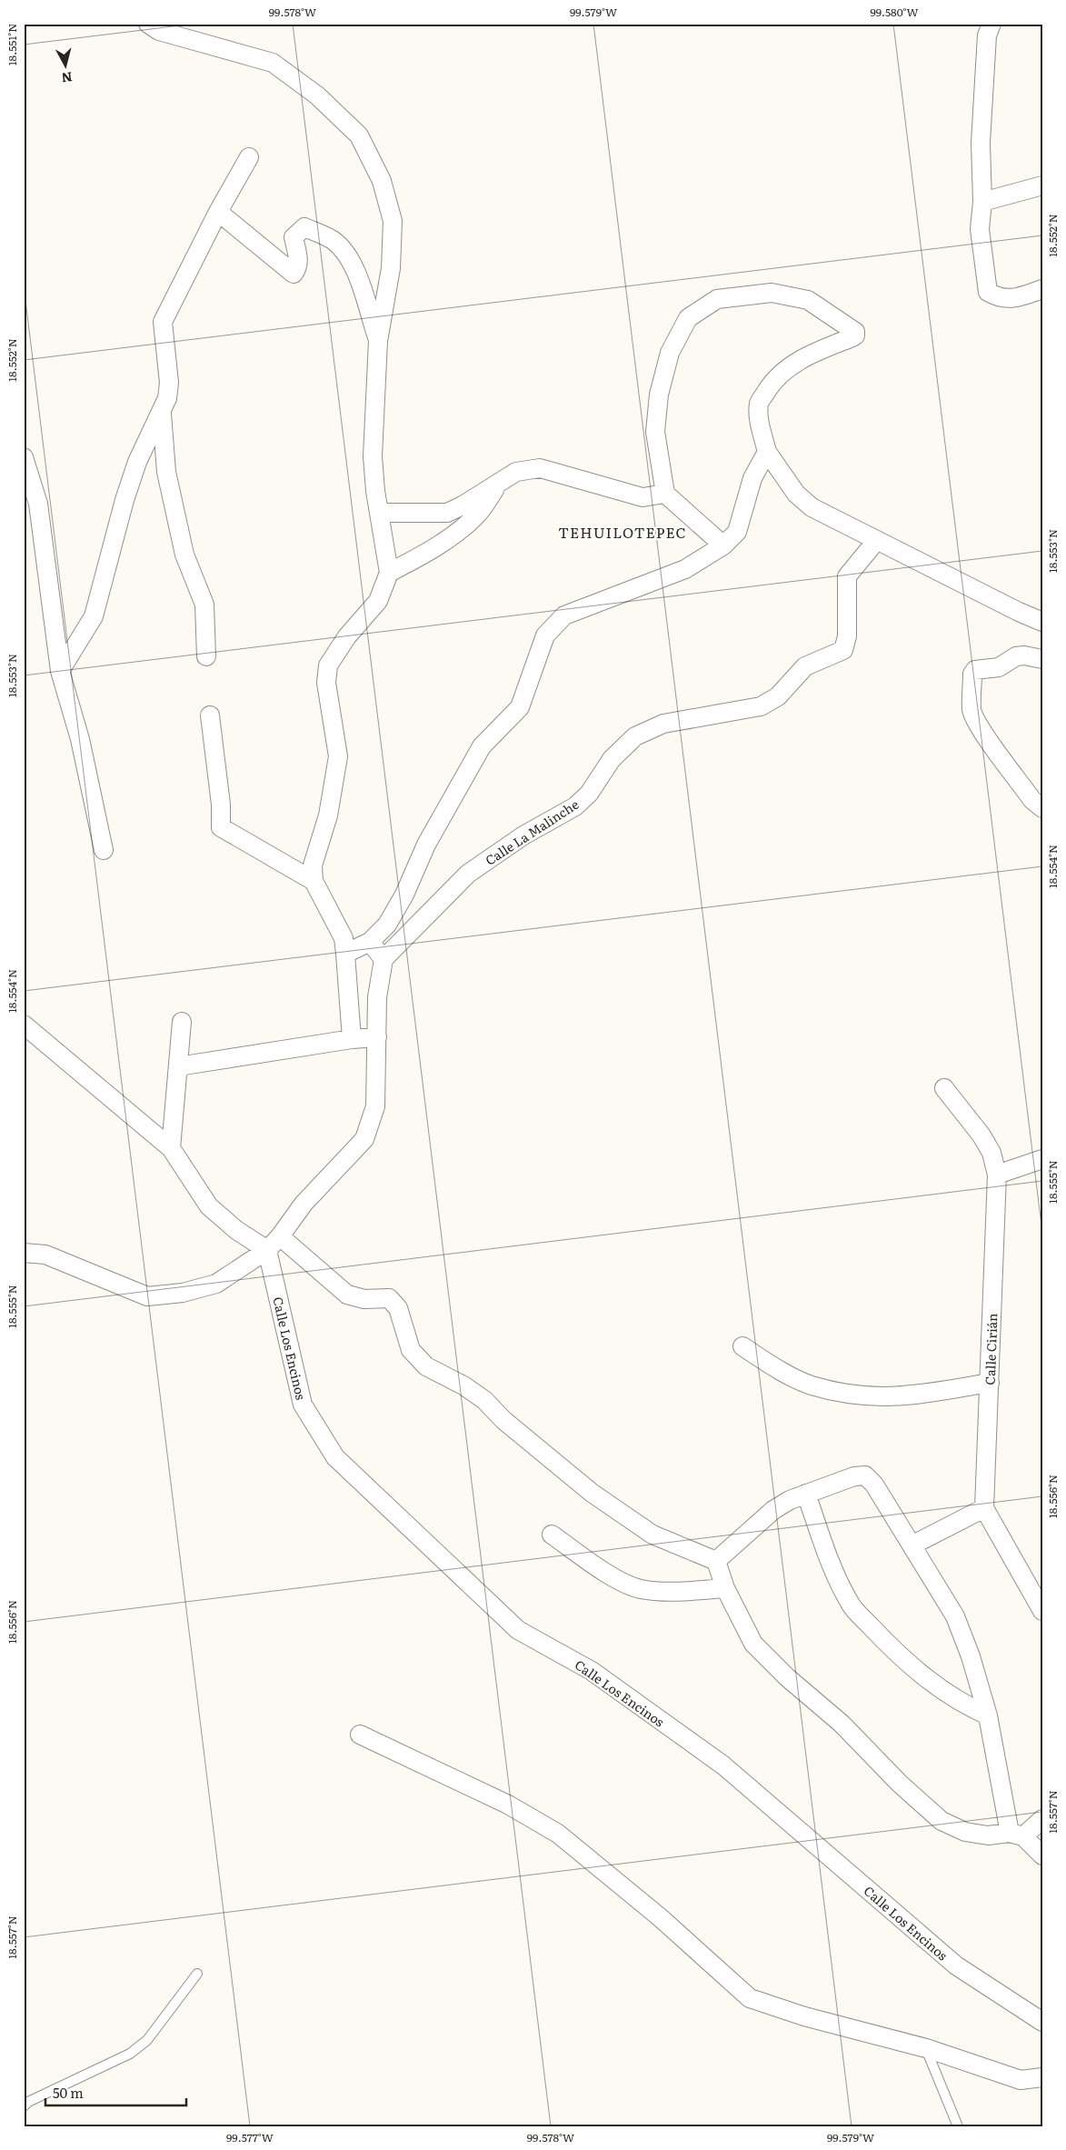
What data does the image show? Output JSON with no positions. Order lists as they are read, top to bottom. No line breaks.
{"streets":{"street":["Calle La Malinche","Calle Los Encinos","Calle Cirián"]},"districts":["TEHUILOTEPEC"],"scale_bar":"50 m","north":"bottom","coordinates":["99.578°W","99.579°W","99.580°W","18.551°N","18.552°N","18.553°N","18.554°N","18.555°N","18.556°N","18.557°N","99.577°W"]}
